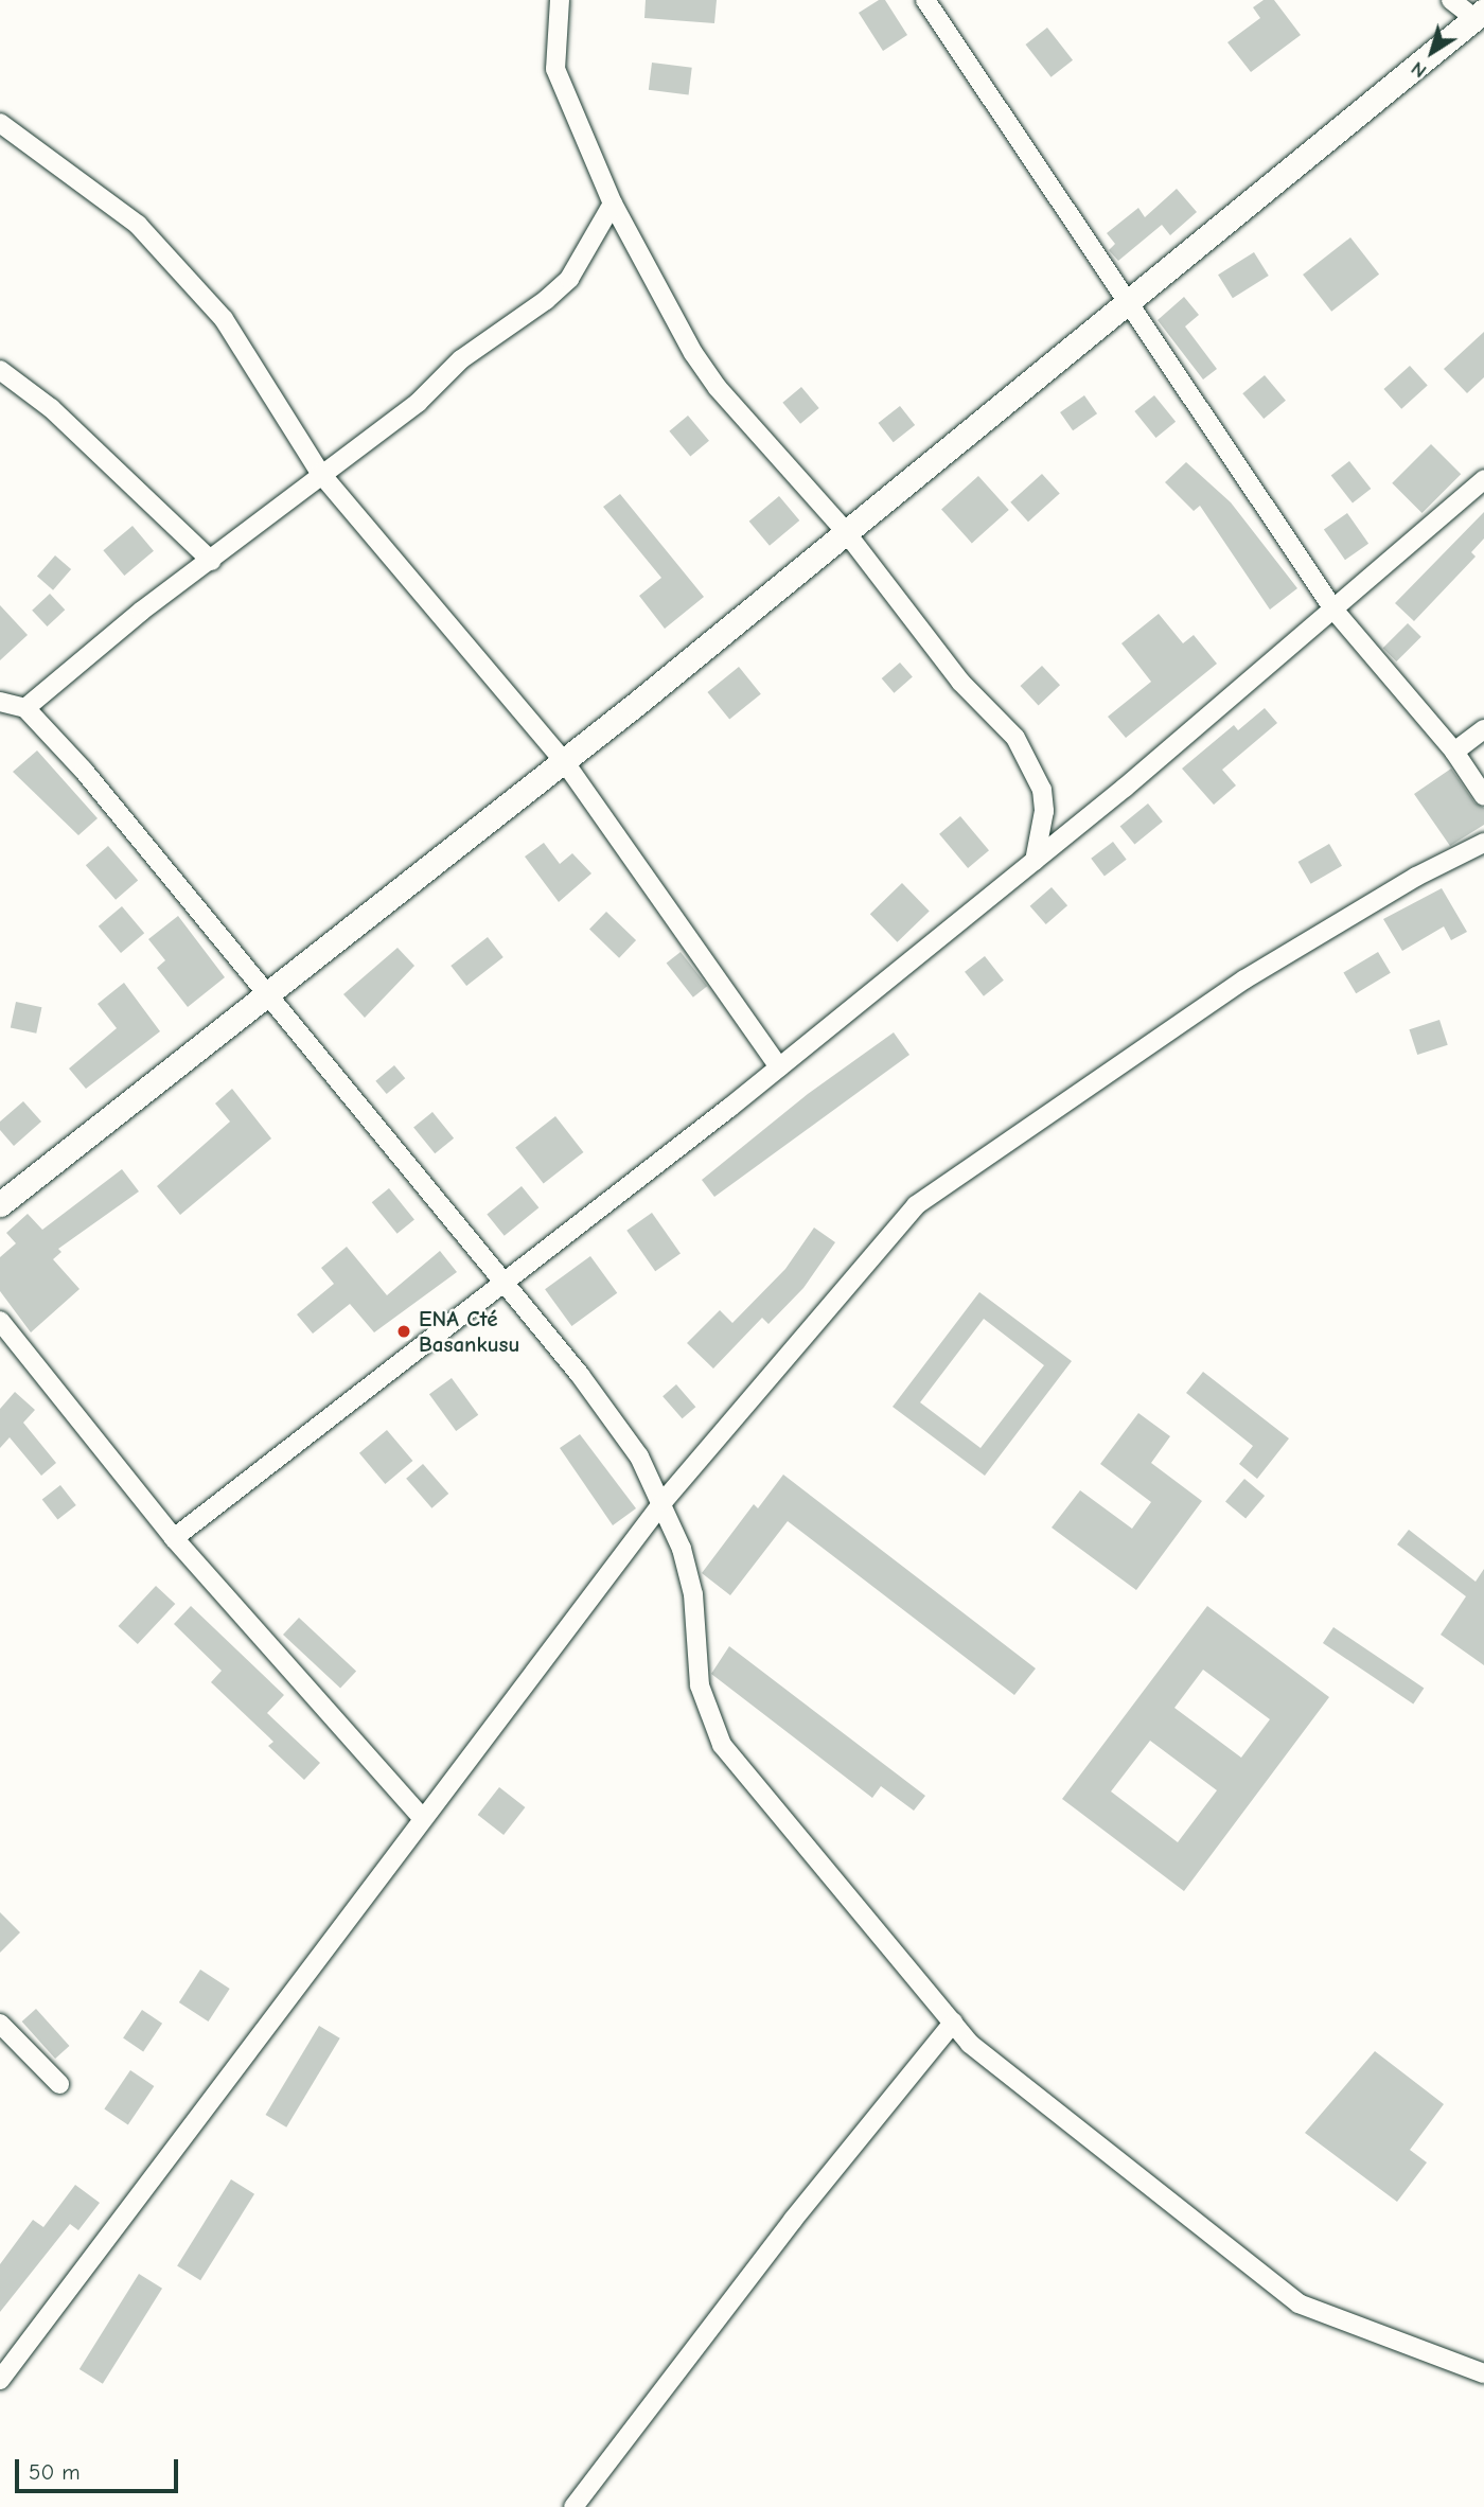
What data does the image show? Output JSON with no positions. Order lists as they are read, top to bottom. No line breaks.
{"places":["ENA Cté Basankusu"],"scale_bar":"50 m","north":"bottom left"}
